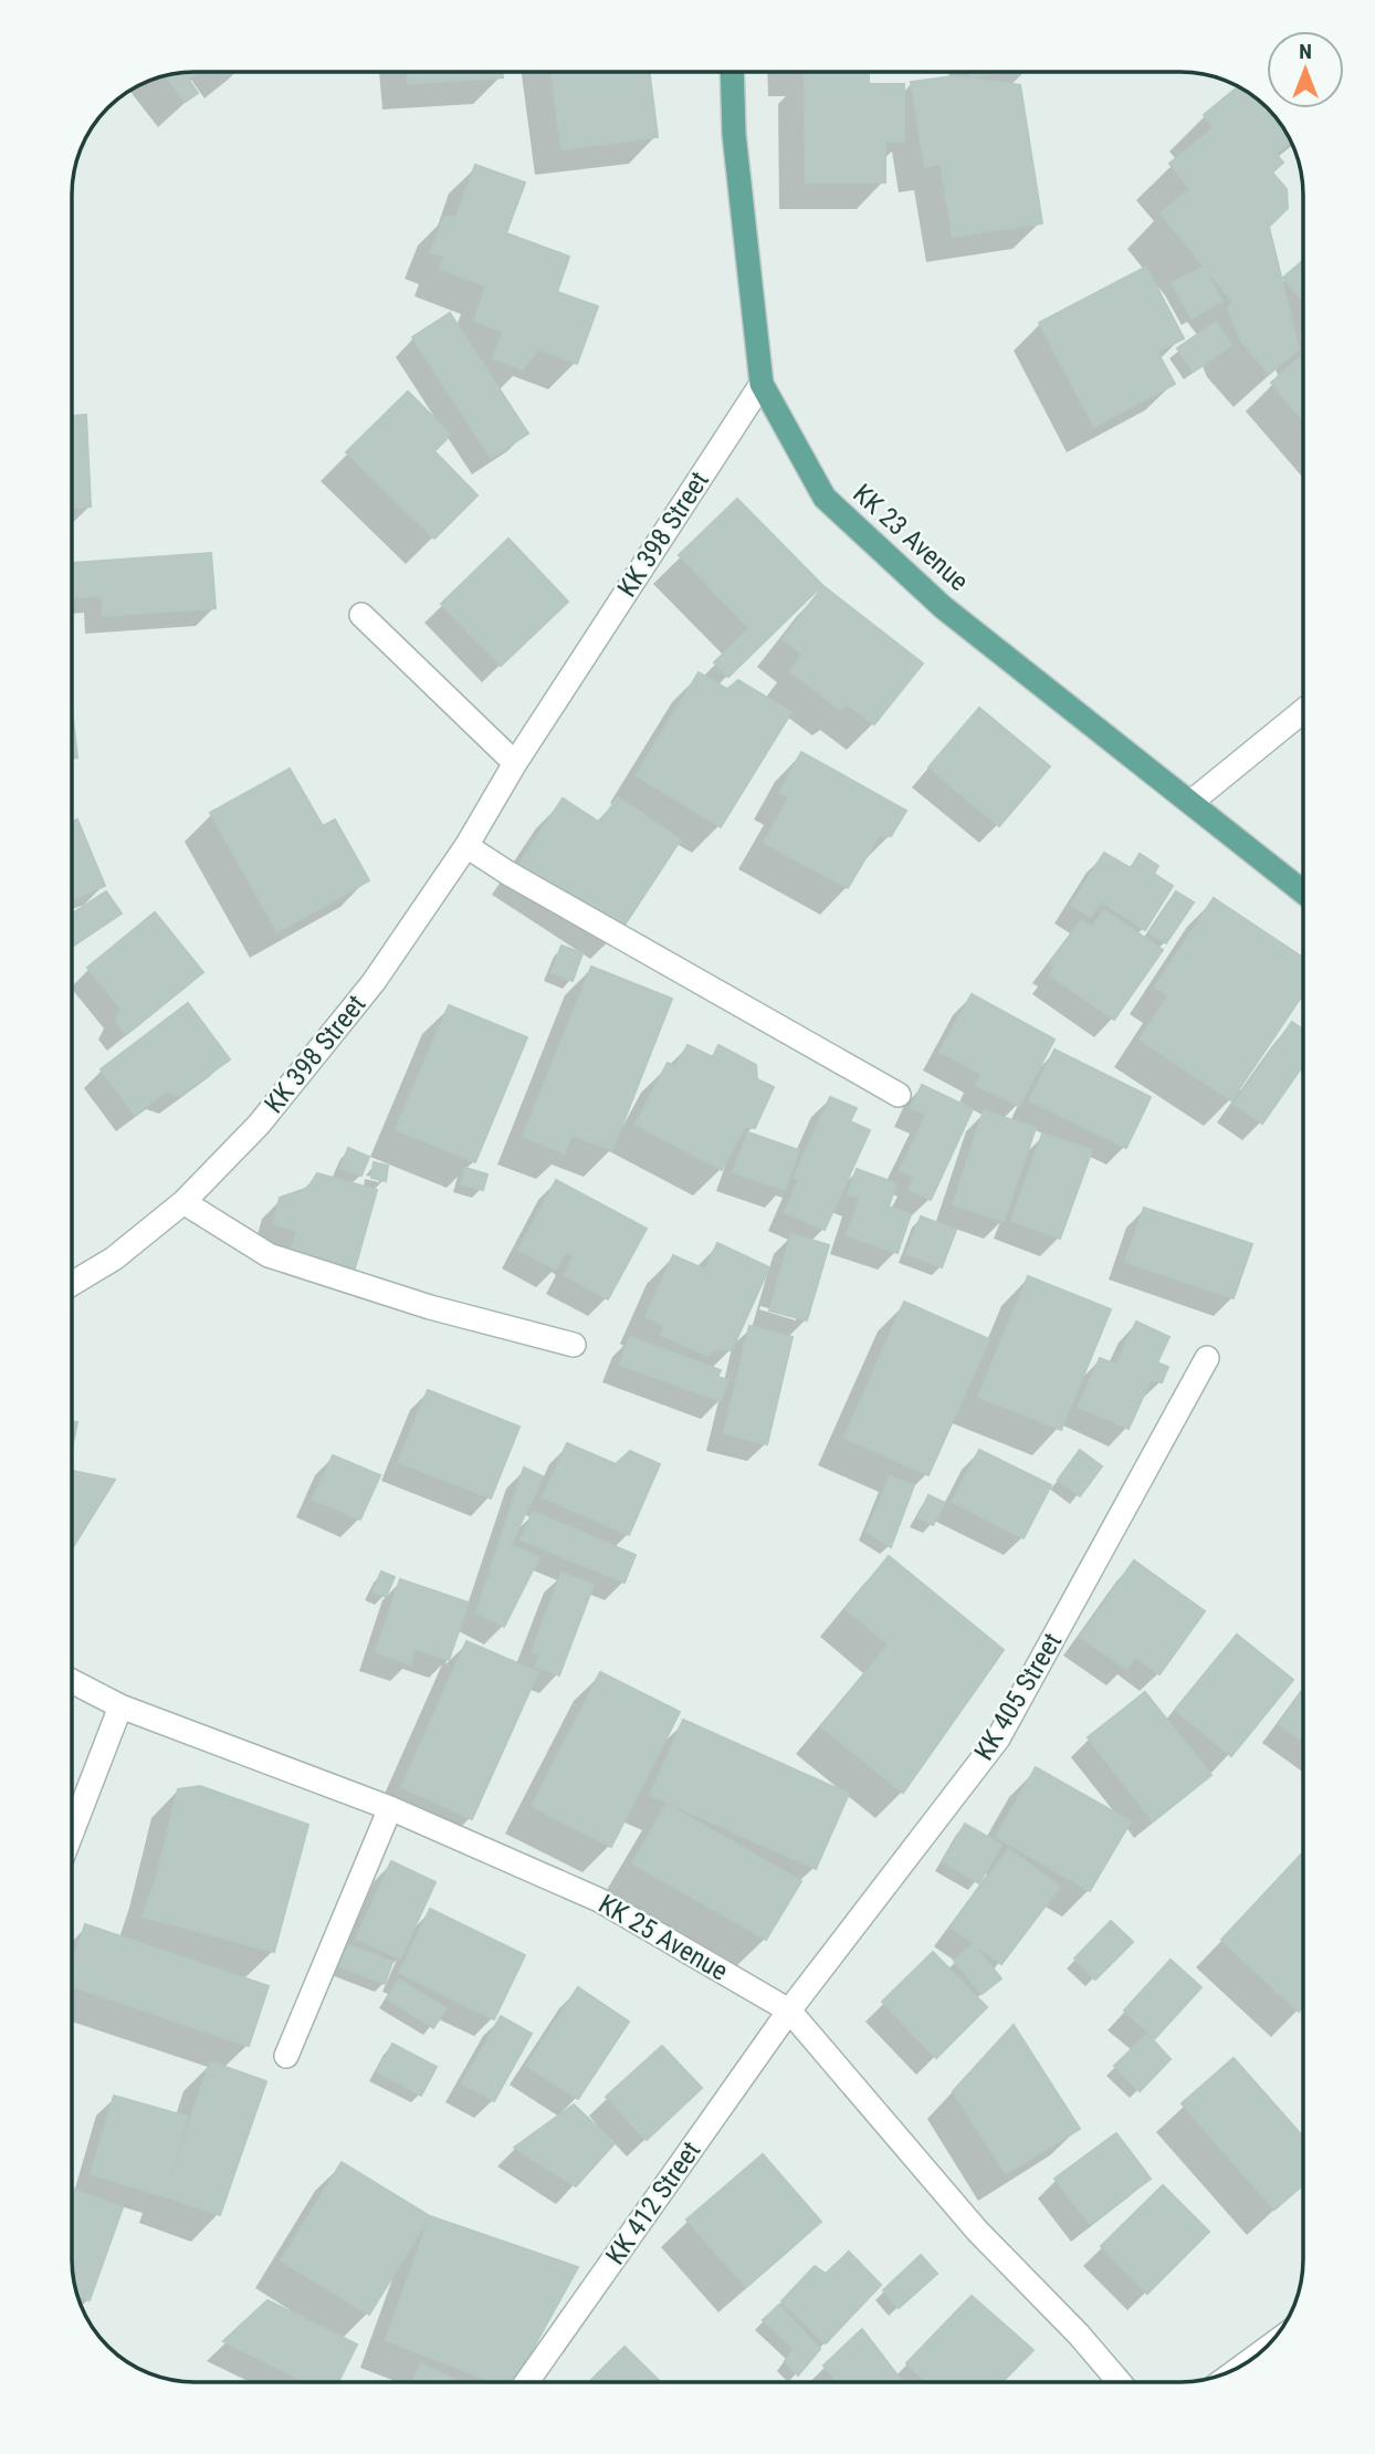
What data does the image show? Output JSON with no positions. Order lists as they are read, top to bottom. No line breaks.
{"streets":{"main road":["KK 23 Avenue"],"street":["KK 398 Street","KK 405 Street","KK 25 Avenue","KK 412 Street"]},"crossings":[["KK 398 Street","KK 23 Avenue"],["KK 405 Street","KK 25 Avenue"],["KK 405 Street","KK 412 Street"],["KK 25 Avenue","KK 412 Street"]],"north":"top"}
